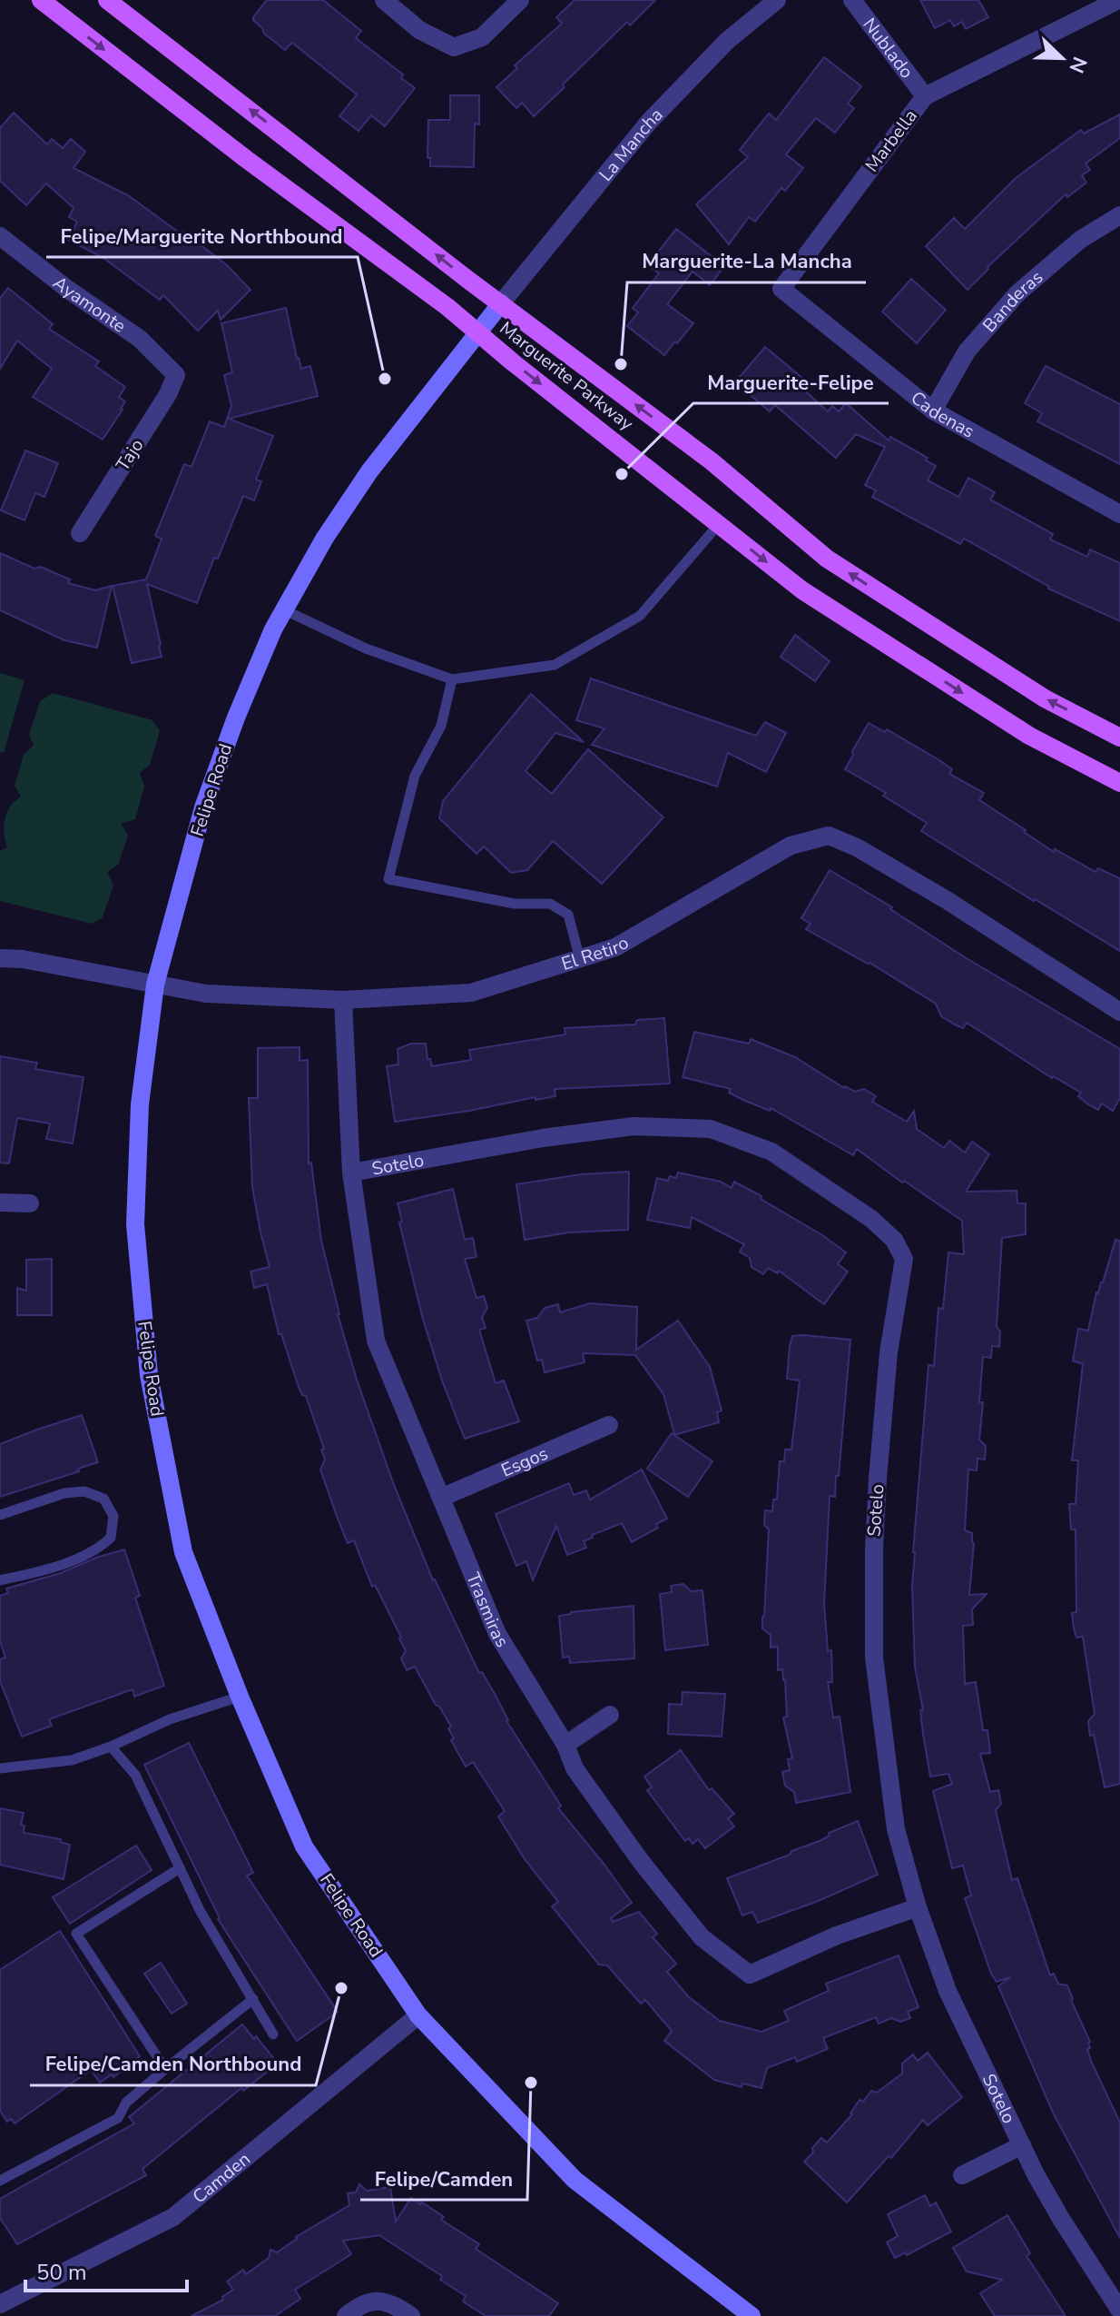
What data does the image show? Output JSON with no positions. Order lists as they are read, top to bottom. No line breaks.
{"streets":{"main road":["Marguerite Parkway","Felipe Road"],"street":["Nublado","Marbella","La Mancha","Banderas","Ayamonte","Cadenas","Tajo","El Retiro","Sotelo","Esgos","Trasmiras","Camden"]},"crossings":[["Nublado","Marbella"],["Marbella","Cadenas"],["La Mancha","Marguerite Parkway"],["La Mancha","Felipe Road"],["Banderas","Cadenas"],["Ayamonte","Tajo"],["Marguerite Parkway","Felipe Road"],["Felipe Road","El Retiro"],["Felipe Road","Camden"],["El Retiro","Trasmiras"],["Sotelo","Trasmiras"],["Esgos","Trasmiras"]],"places":["Marguerite-La Mancha","Felipe/Marguerite Northbound","Marguerite-Felipe","Felipe/Camden Northbound","Felipe/Camden"],"scale_bar":"50 m","north":"bottom right"}
